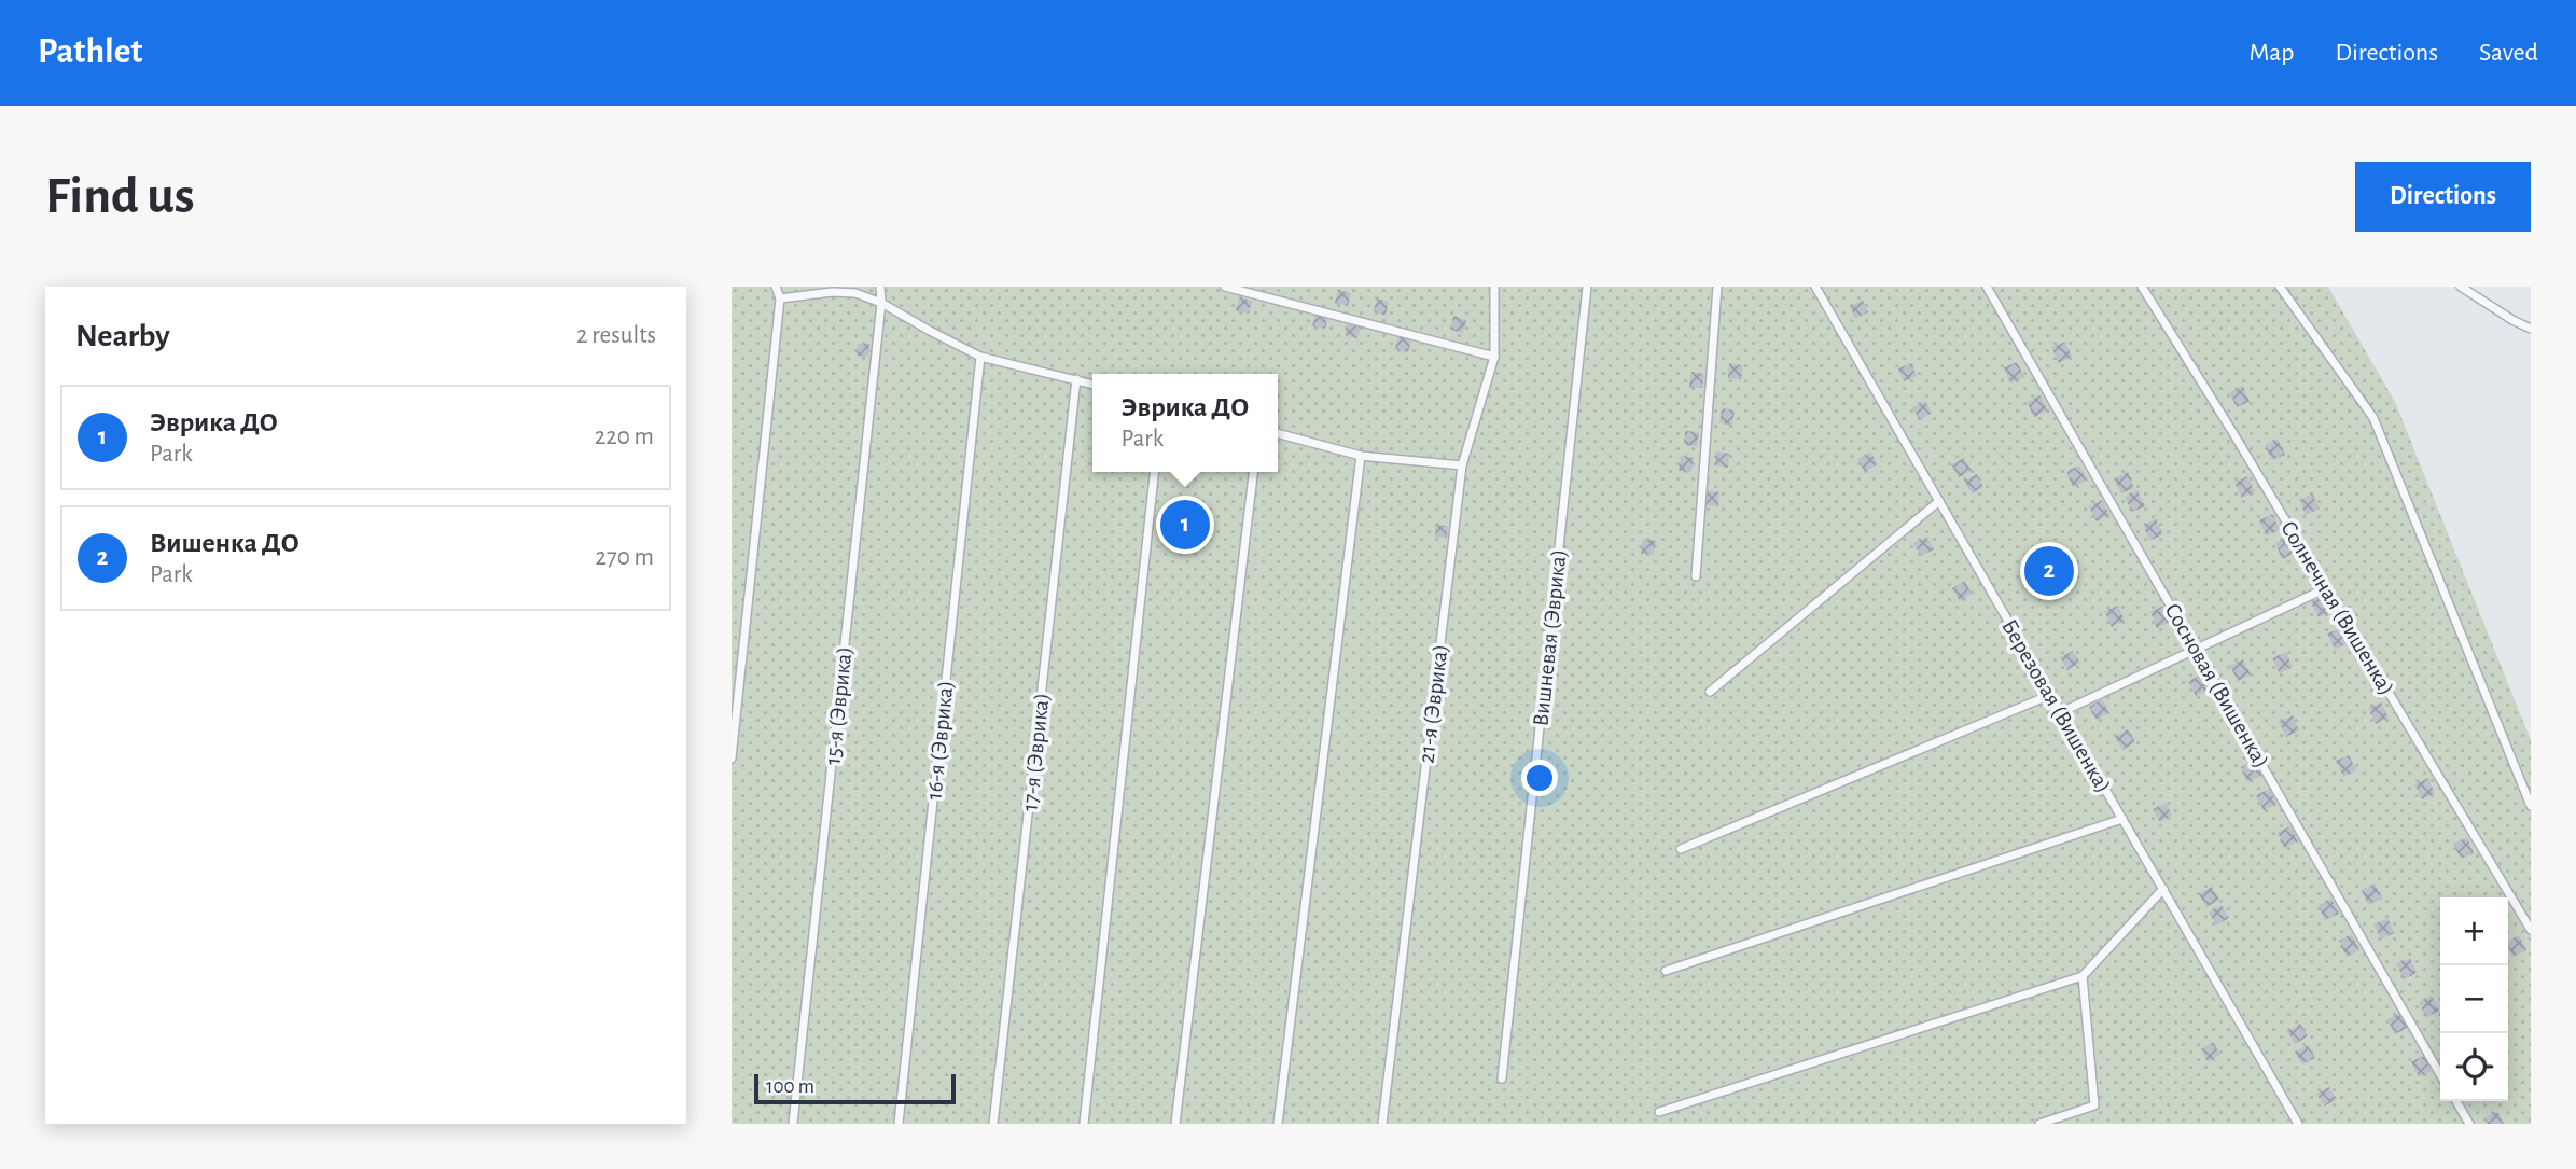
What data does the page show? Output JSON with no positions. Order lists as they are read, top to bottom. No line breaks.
{"streets":{"lane":["Солнечная (Вишенка)","Вишневая (Эврика)","Сосновая (Вишенка)","21-я (Эврика)","15-я (Эврика)","Березовая (Вишенка)","16-я (Эврика)","17-я (Эврика)"]},"scale_bar":"100 m","page":{"header":"Pathlet","nav":["Map","Directions","Saved"],"buttons":"Directions","title":"Find us","heading":["Nearby","2 results"],"popup":["Эврика ДО","Park"],"list":[{"mark":"1","name":"Эврика ДО","note":"Park","value":"220 m"},{"mark":"2","name":"Вишенка ДО","note":"Park","value":"270 m"}],"pins":["1","2"],"map_buttons":["+","−"],"scale":"100 m"}}
